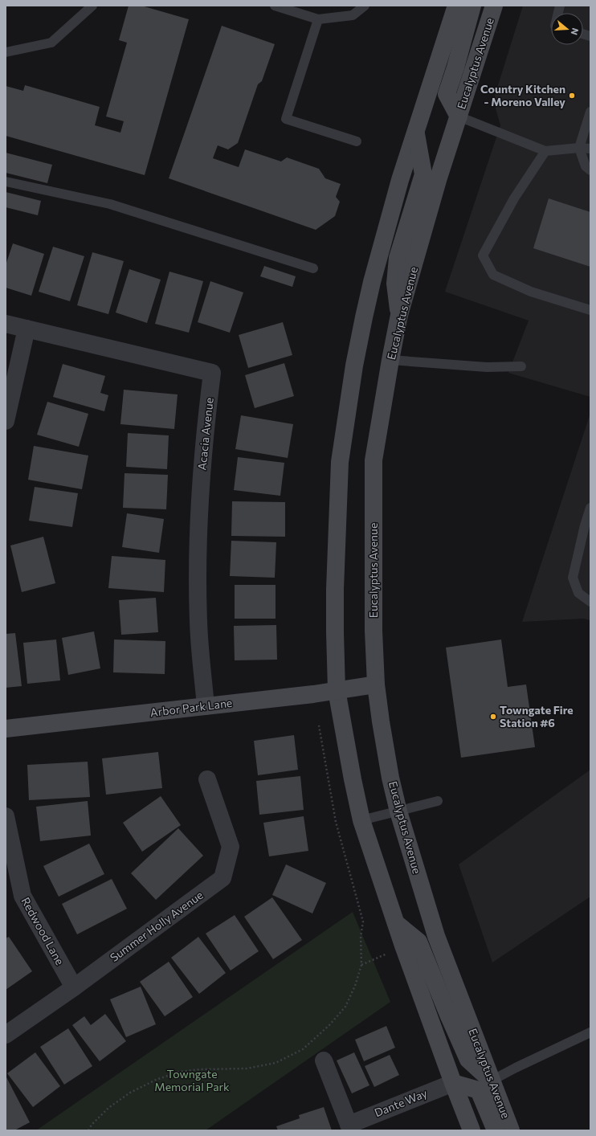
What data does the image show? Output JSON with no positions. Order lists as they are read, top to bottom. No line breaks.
{"streets":{"main road":["Eucalyptus Avenue","Arbor Park Lane"],"street":["Acacia Avenue","Summer Holly Avenue","Redwood Lane","Dante Way"]},"crossings":[["Eucalyptus Avenue","Arbor Park Lane"],["Acacia Avenue","Arbor Park Lane"],["Summer Holly Avenue","Redwood Lane"]],"parks":["Towngate Memorial Park"],"places":["Country Kitchen - Moreno Valley","Towngate Fire Station #6"],"north":"right"}
